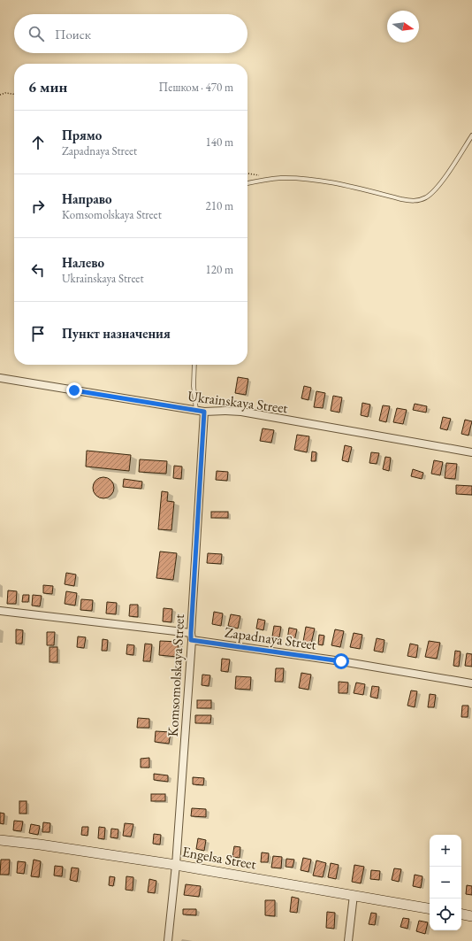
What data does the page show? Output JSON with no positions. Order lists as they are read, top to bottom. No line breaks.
{"streets":{"main road":["Engelsa Street"],"street":["Ukrainskaya Street","Zapadnaya Street","Komsomolskaya Street"]},"crossings":[["Ukrainskaya Street","Komsomolskaya Street"],["Zapadnaya Street","Komsomolskaya Street"],["Komsomolskaya Street","Engelsa Street"]],"north":"right","page":{"search":"Поиск","heading":["6 мин","Пешком · 470 m"],"list":[["Прямо","Zapadnaya Street","140 m"],["Направо","Komsomolskaya Street","210 m"],["Налево","Ukrainskaya Street","120 m"],"Пункт назначения"],"map_buttons":["+","−"]}}
